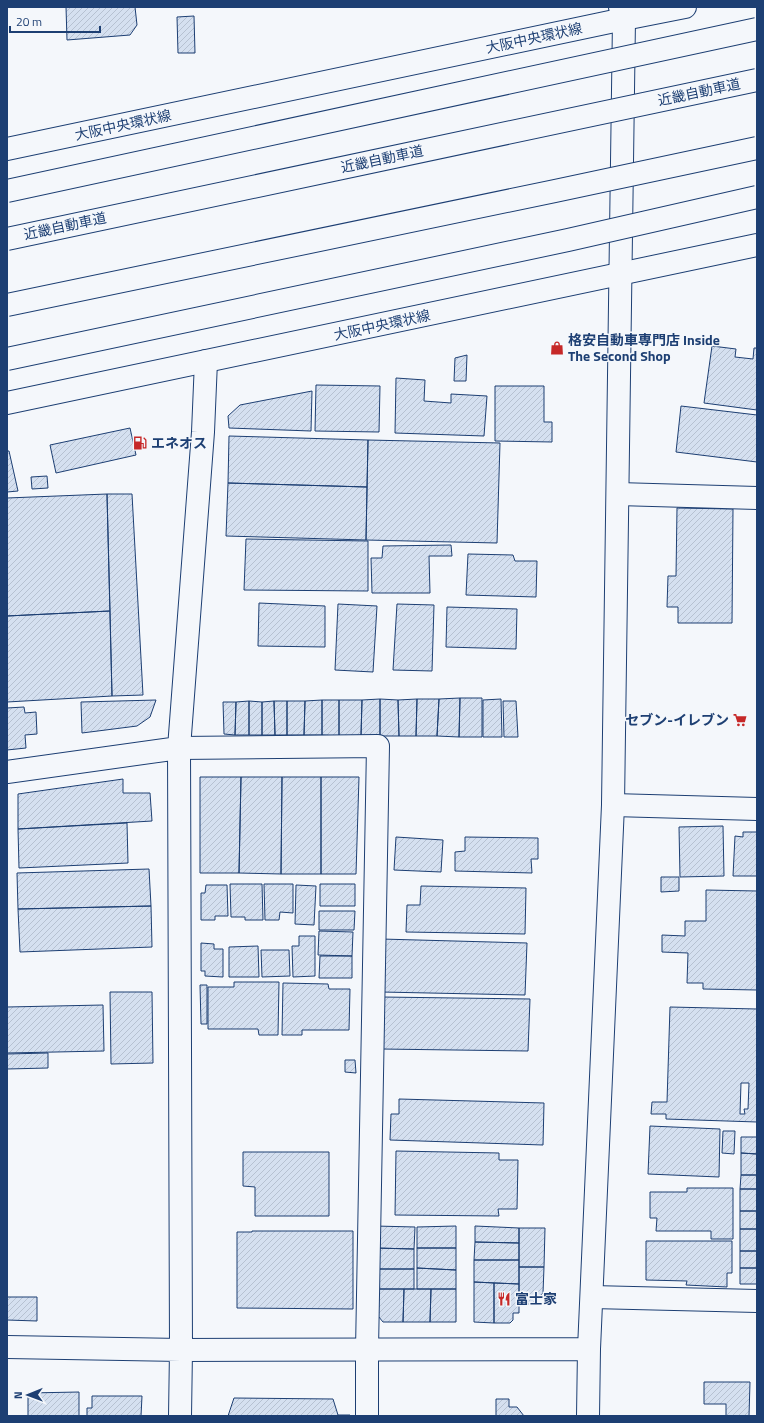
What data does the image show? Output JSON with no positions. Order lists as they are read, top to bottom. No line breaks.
{"streets":{"main road":["大阪中央環状線","近畿自動車道"]},"places":{"shop":["格安自動車専門店 Inside The Second Shop"],"fuel station":["エネオス"],"supermarket":["セブン-イレブン"],"restaurant":["富士家"]},"scale_bar":"20 m","north":"left"}
